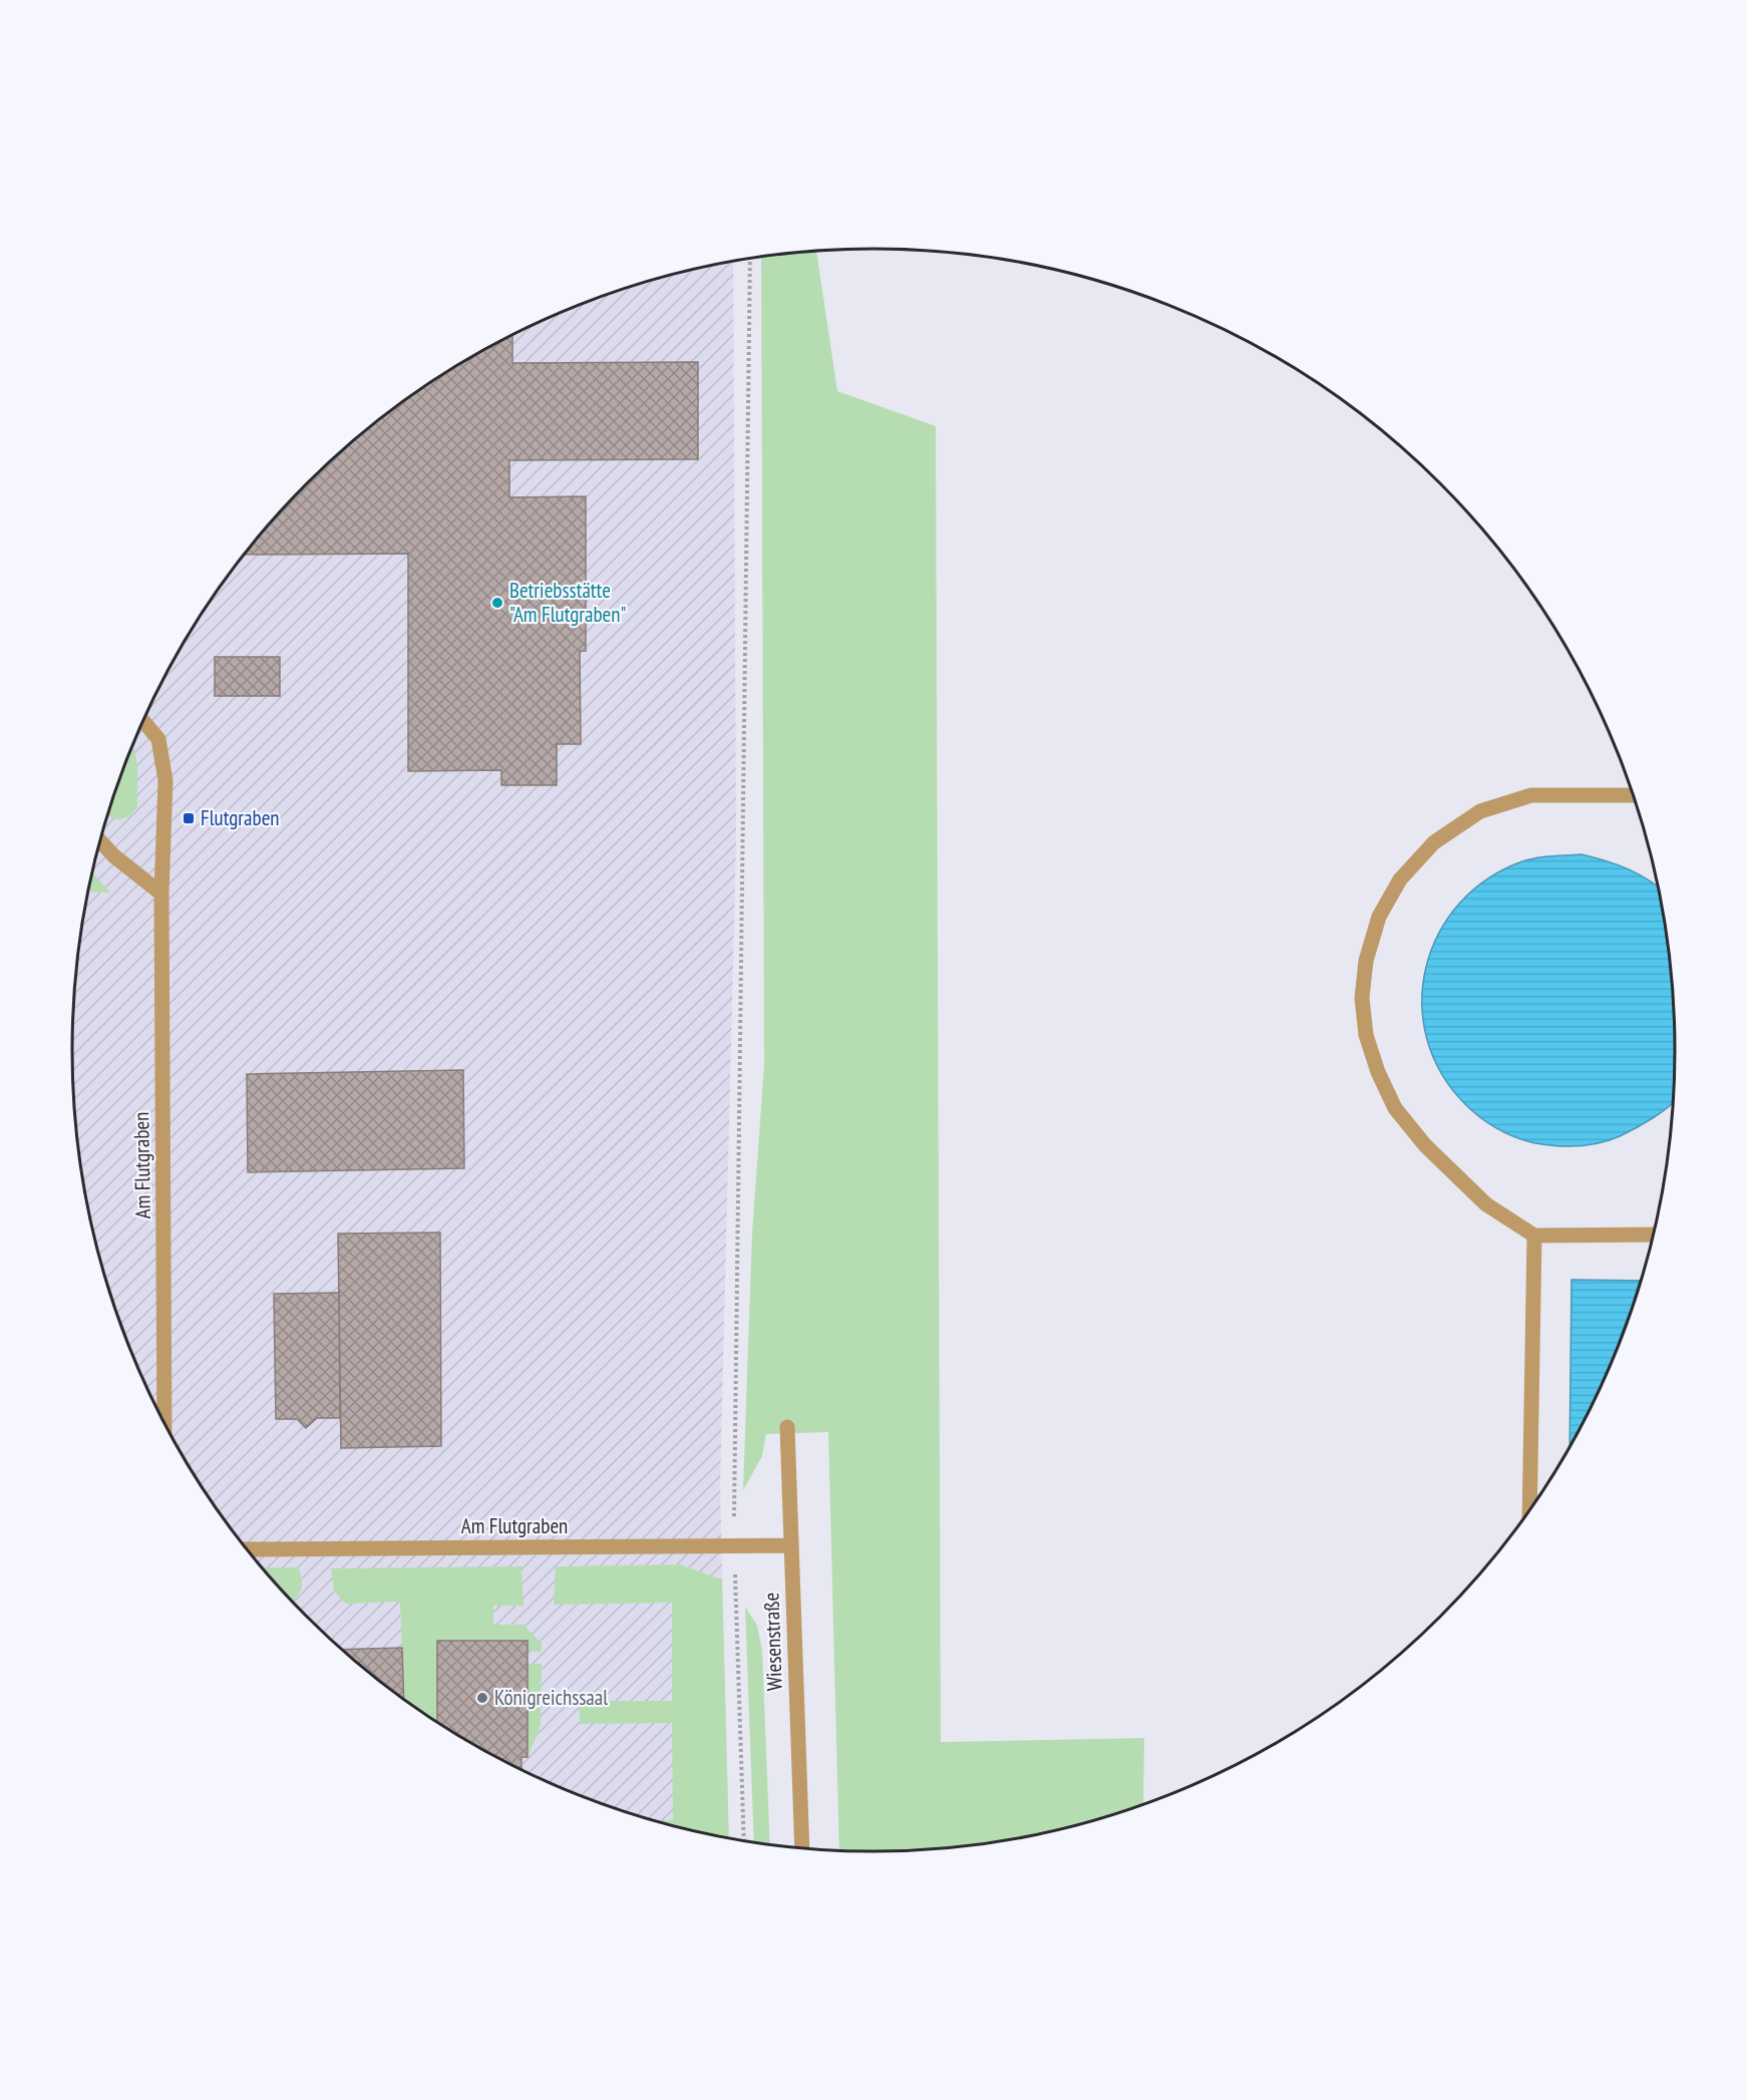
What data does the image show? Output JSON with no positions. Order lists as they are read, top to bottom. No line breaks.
{"streets":{"lane":["Am Flutgraben","Wiesenstraße"]},"crossings":[["Am Flutgraben","Wiesenstraße"]],"places":{"other":["Betriebsstätte \"Am Flutgraben\"","Königreichssaal"],"transit":["Flutgraben"]}}
